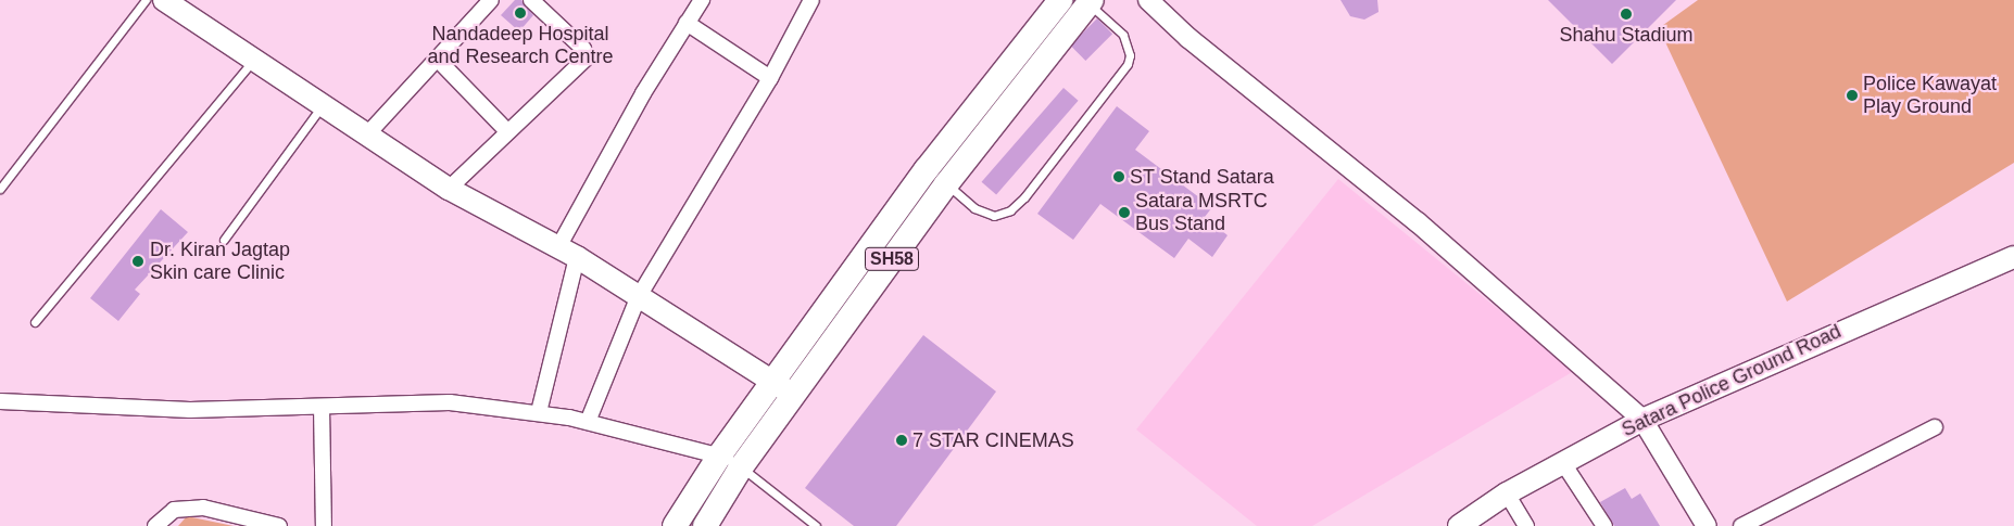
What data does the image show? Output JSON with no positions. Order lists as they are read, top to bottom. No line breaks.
{"streets":{"main road":["SH58","Satara Police Ground Road"]},"places":["Nandadeep Hospital and Research Centre","Shahu Stadium","Police Kawayat Play Ground","ST Stand Satara","Satara MSRTC Bus Stand","Dr. Kiran Jagtap Skin care Clinic","7 STAR CINEMAS"]}
